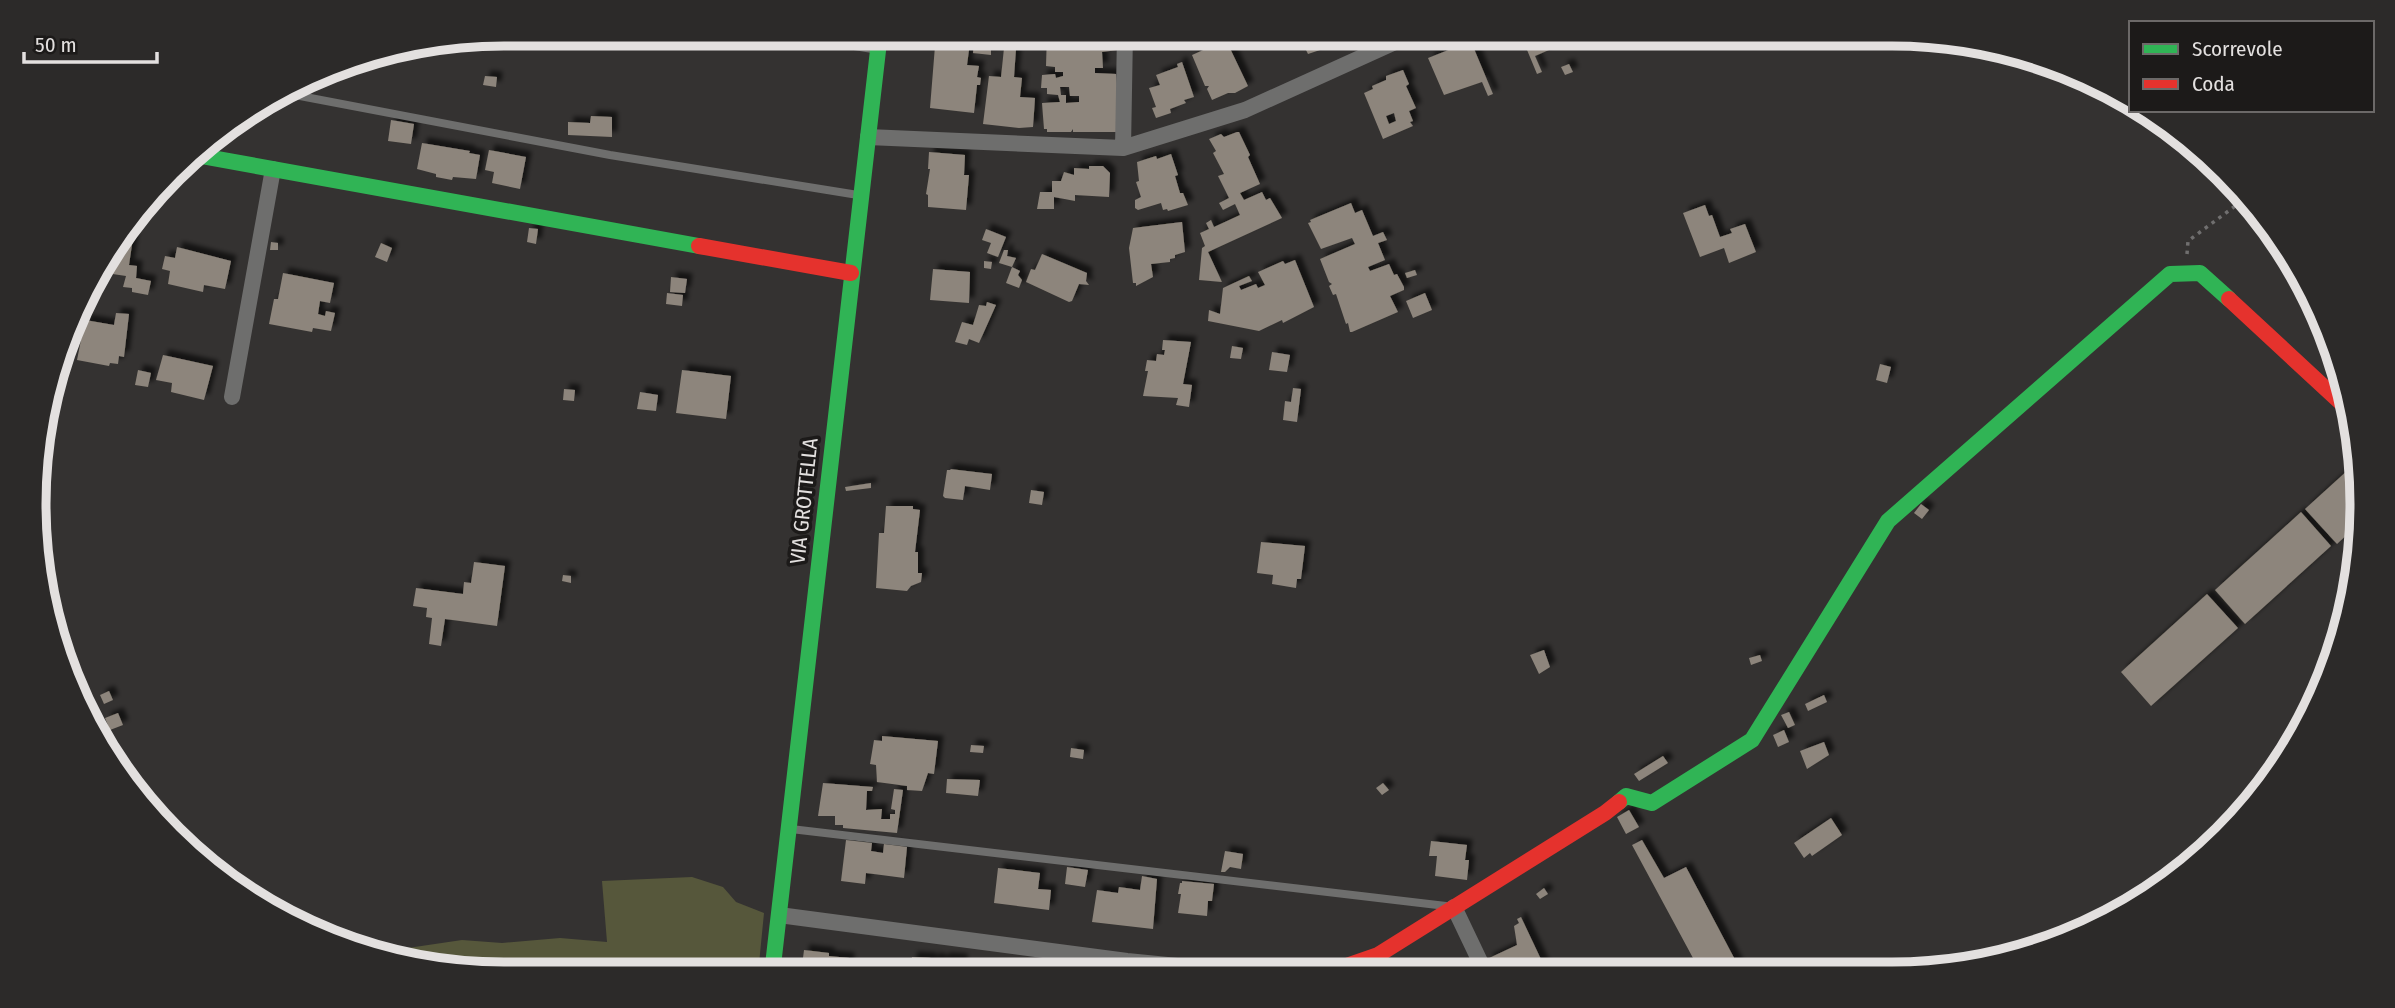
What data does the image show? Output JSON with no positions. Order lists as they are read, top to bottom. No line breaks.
{"streets":{"street":["VIA GROTTELLA"]},"legend":["Scorrevole","Coda"],"scale_bar":"50 m"}
